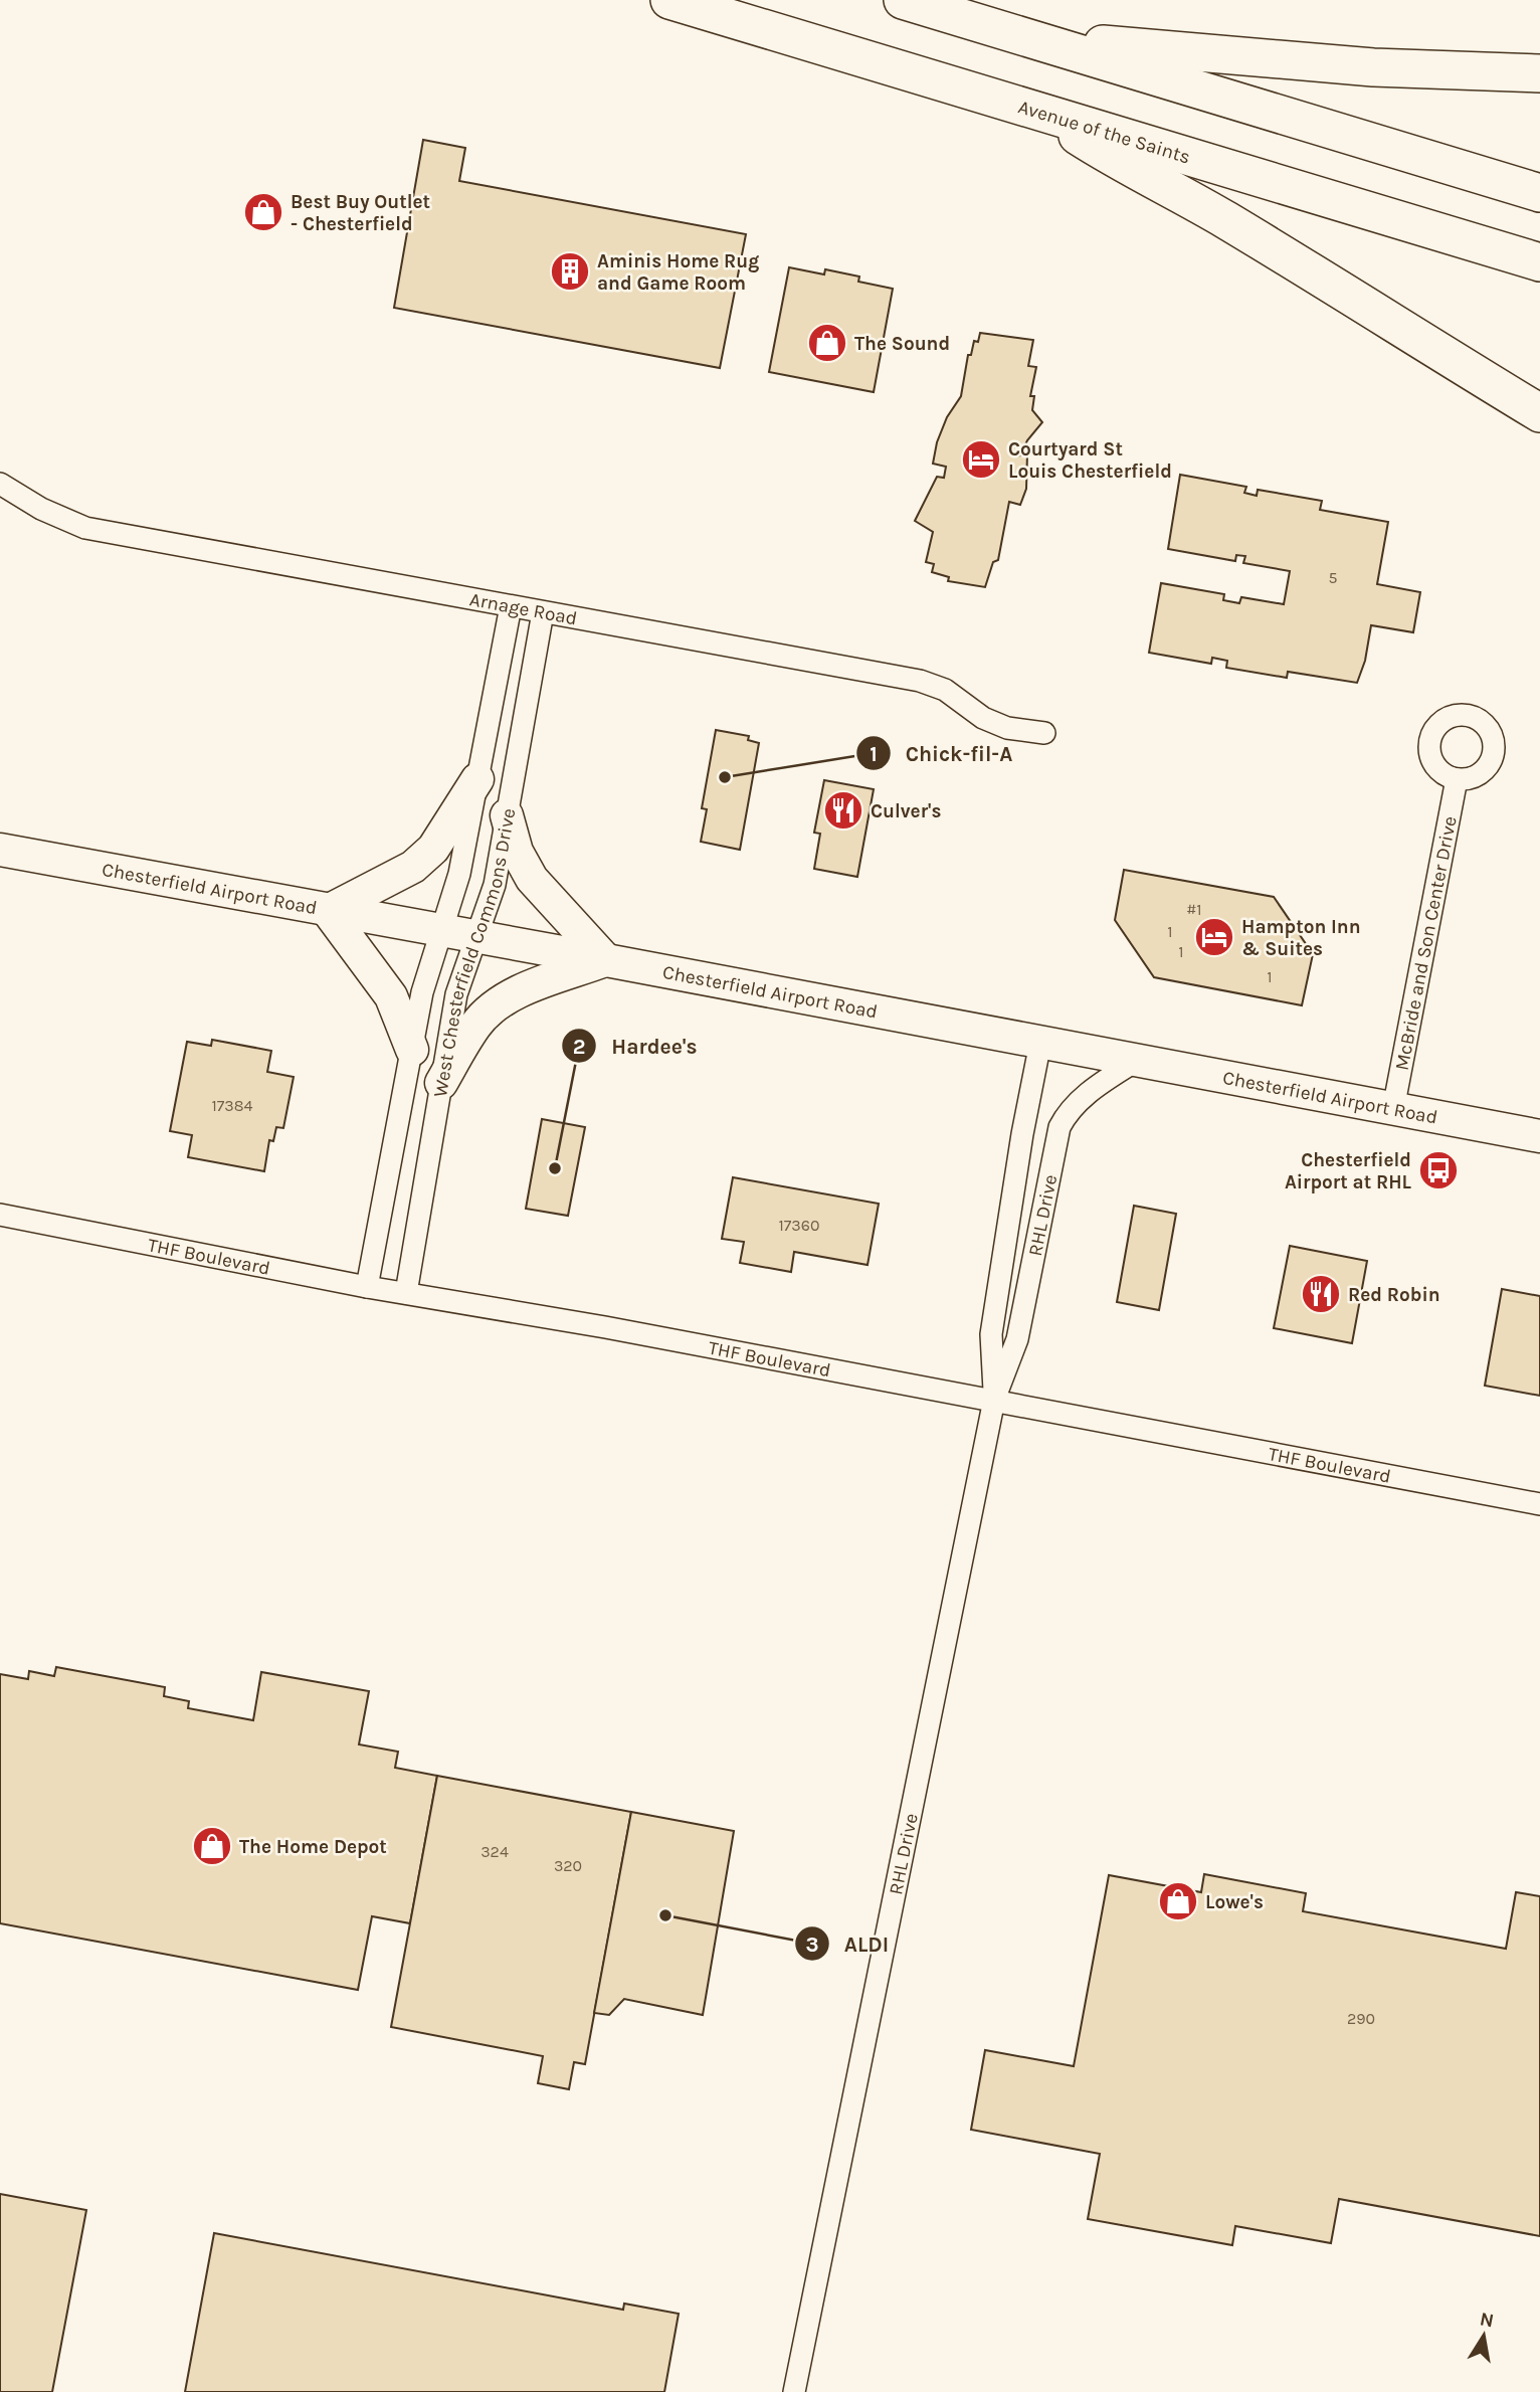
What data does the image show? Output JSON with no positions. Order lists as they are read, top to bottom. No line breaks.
{"streets":{"highway":["Avenue of the Saints"],"main road":["Chesterfield Airport Road"],"street":["Arnage Road","McBride and Son Center Drive","West Chesterfield Commons Drive","RHL Drive","THF Boulevard"]},"crossings":[["Arnage Road","West Chesterfield Commons Drive"],["Chesterfield Airport Road","McBride and Son Center Drive"],["Chesterfield Airport Road","West Chesterfield Commons Drive"],["Chesterfield Airport Road","RHL Drive"],["West Chesterfield Commons Drive","THF Boulevard"],["RHL Drive","THF Boulevard"]],"places":{"shop":["Best Buy Outlet - Chesterfield","The Sound","The Home Depot","Lowe's"],"building":["Aminis Home Rug and Game Room"],"hotel":["Courtyard St Louis Chesterfield","Hampton Inn & Suites"],"other":["Chick-fil-A","Hardee's","ALDI"],"restaurant":["Culver's","Red Robin"],"bus stop":["Chesterfield Airport at RHL"]},"house_numbers":["5","#1","1","1","1","17384","17360","324","320","290"],"north":"top"}
